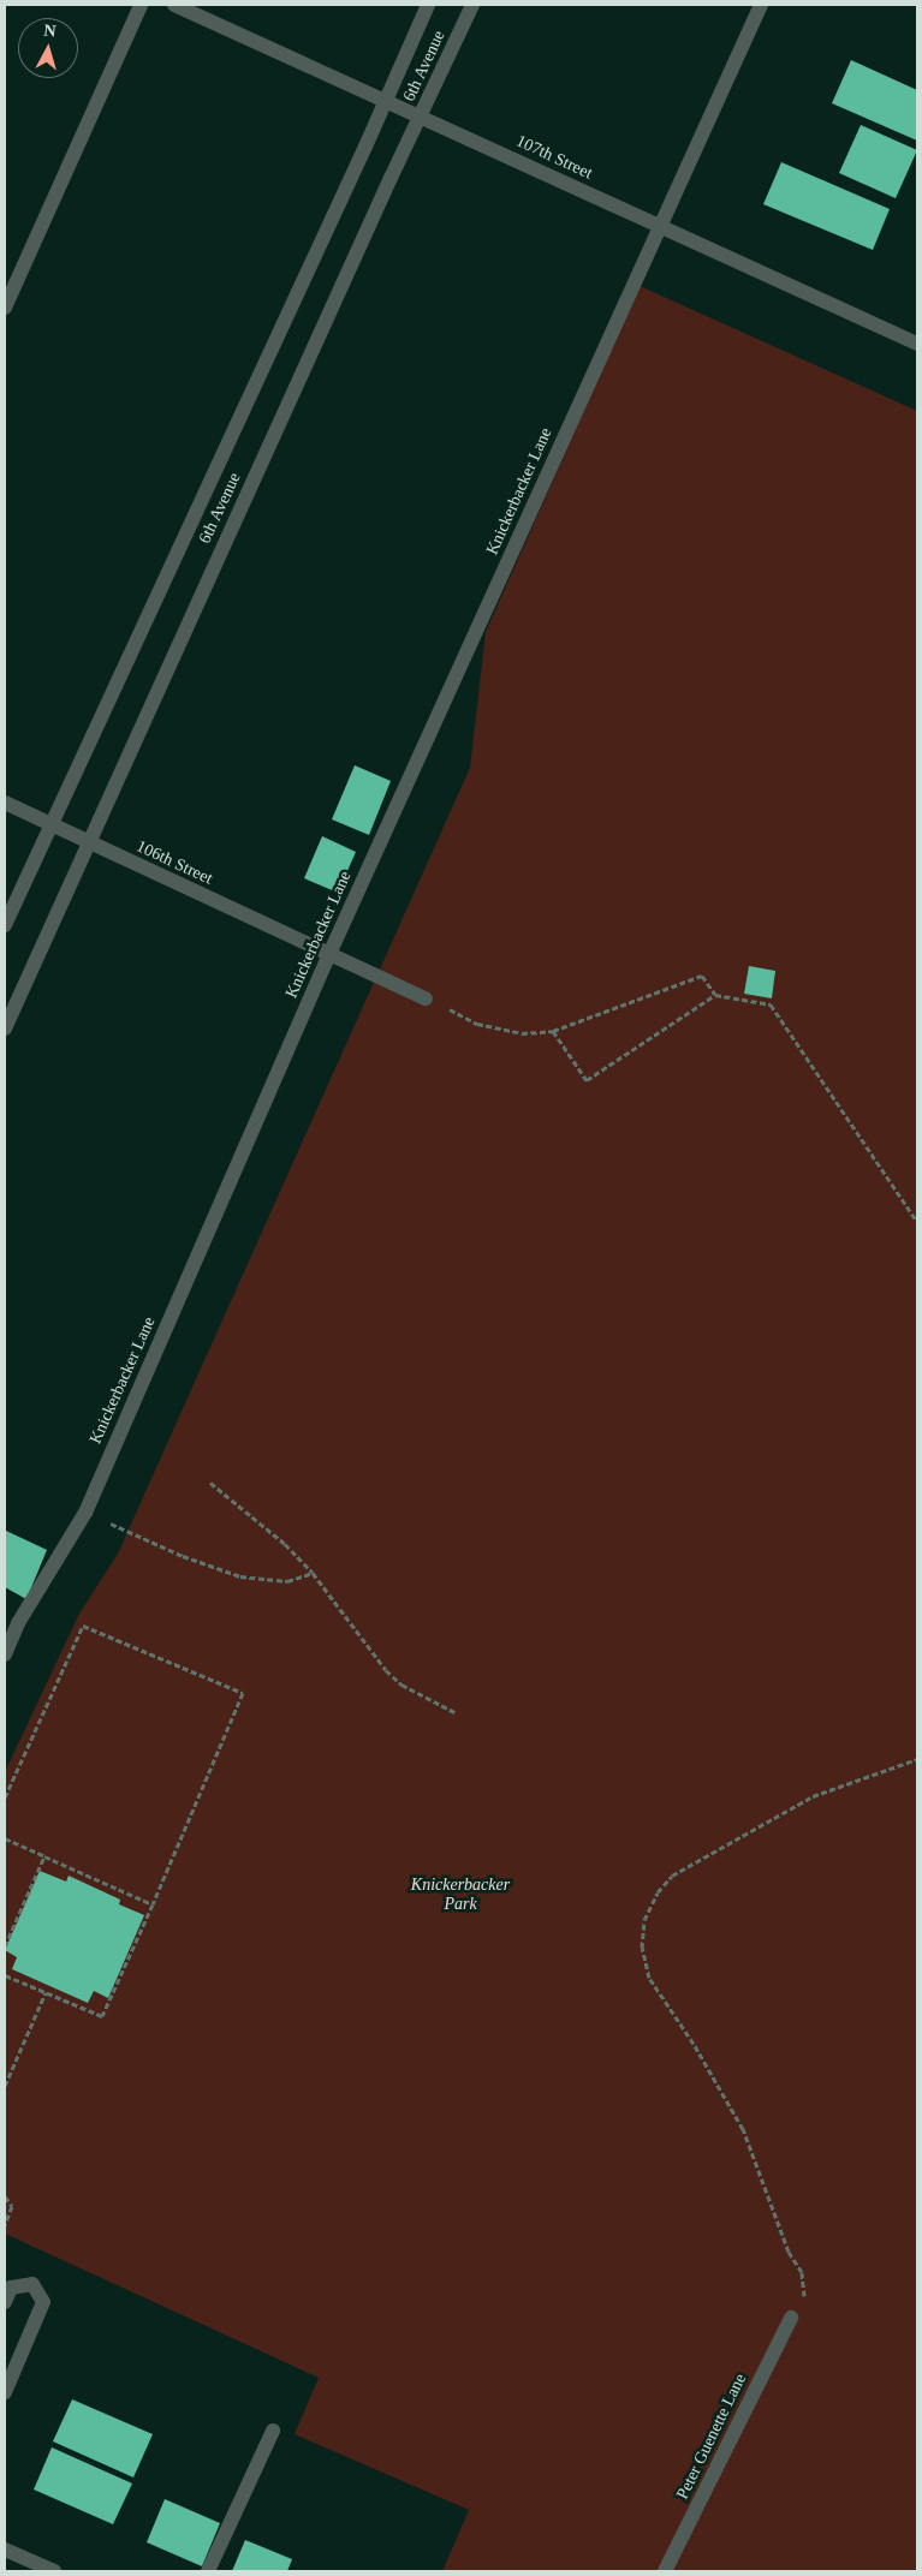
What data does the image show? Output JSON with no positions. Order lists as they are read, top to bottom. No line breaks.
{"streets":{"street":["6th Avenue","107th Street","Knickerbacker Lane","106th Street","Peter Guenette Lane"]},"crossings":[["6th Avenue","107th Street"],["6th Avenue","106th Street"],["107th Street","Knickerbacker Lane"],["Knickerbacker Lane","106th Street"]],"parks":["Knickerbacker Park"],"north":"top"}
